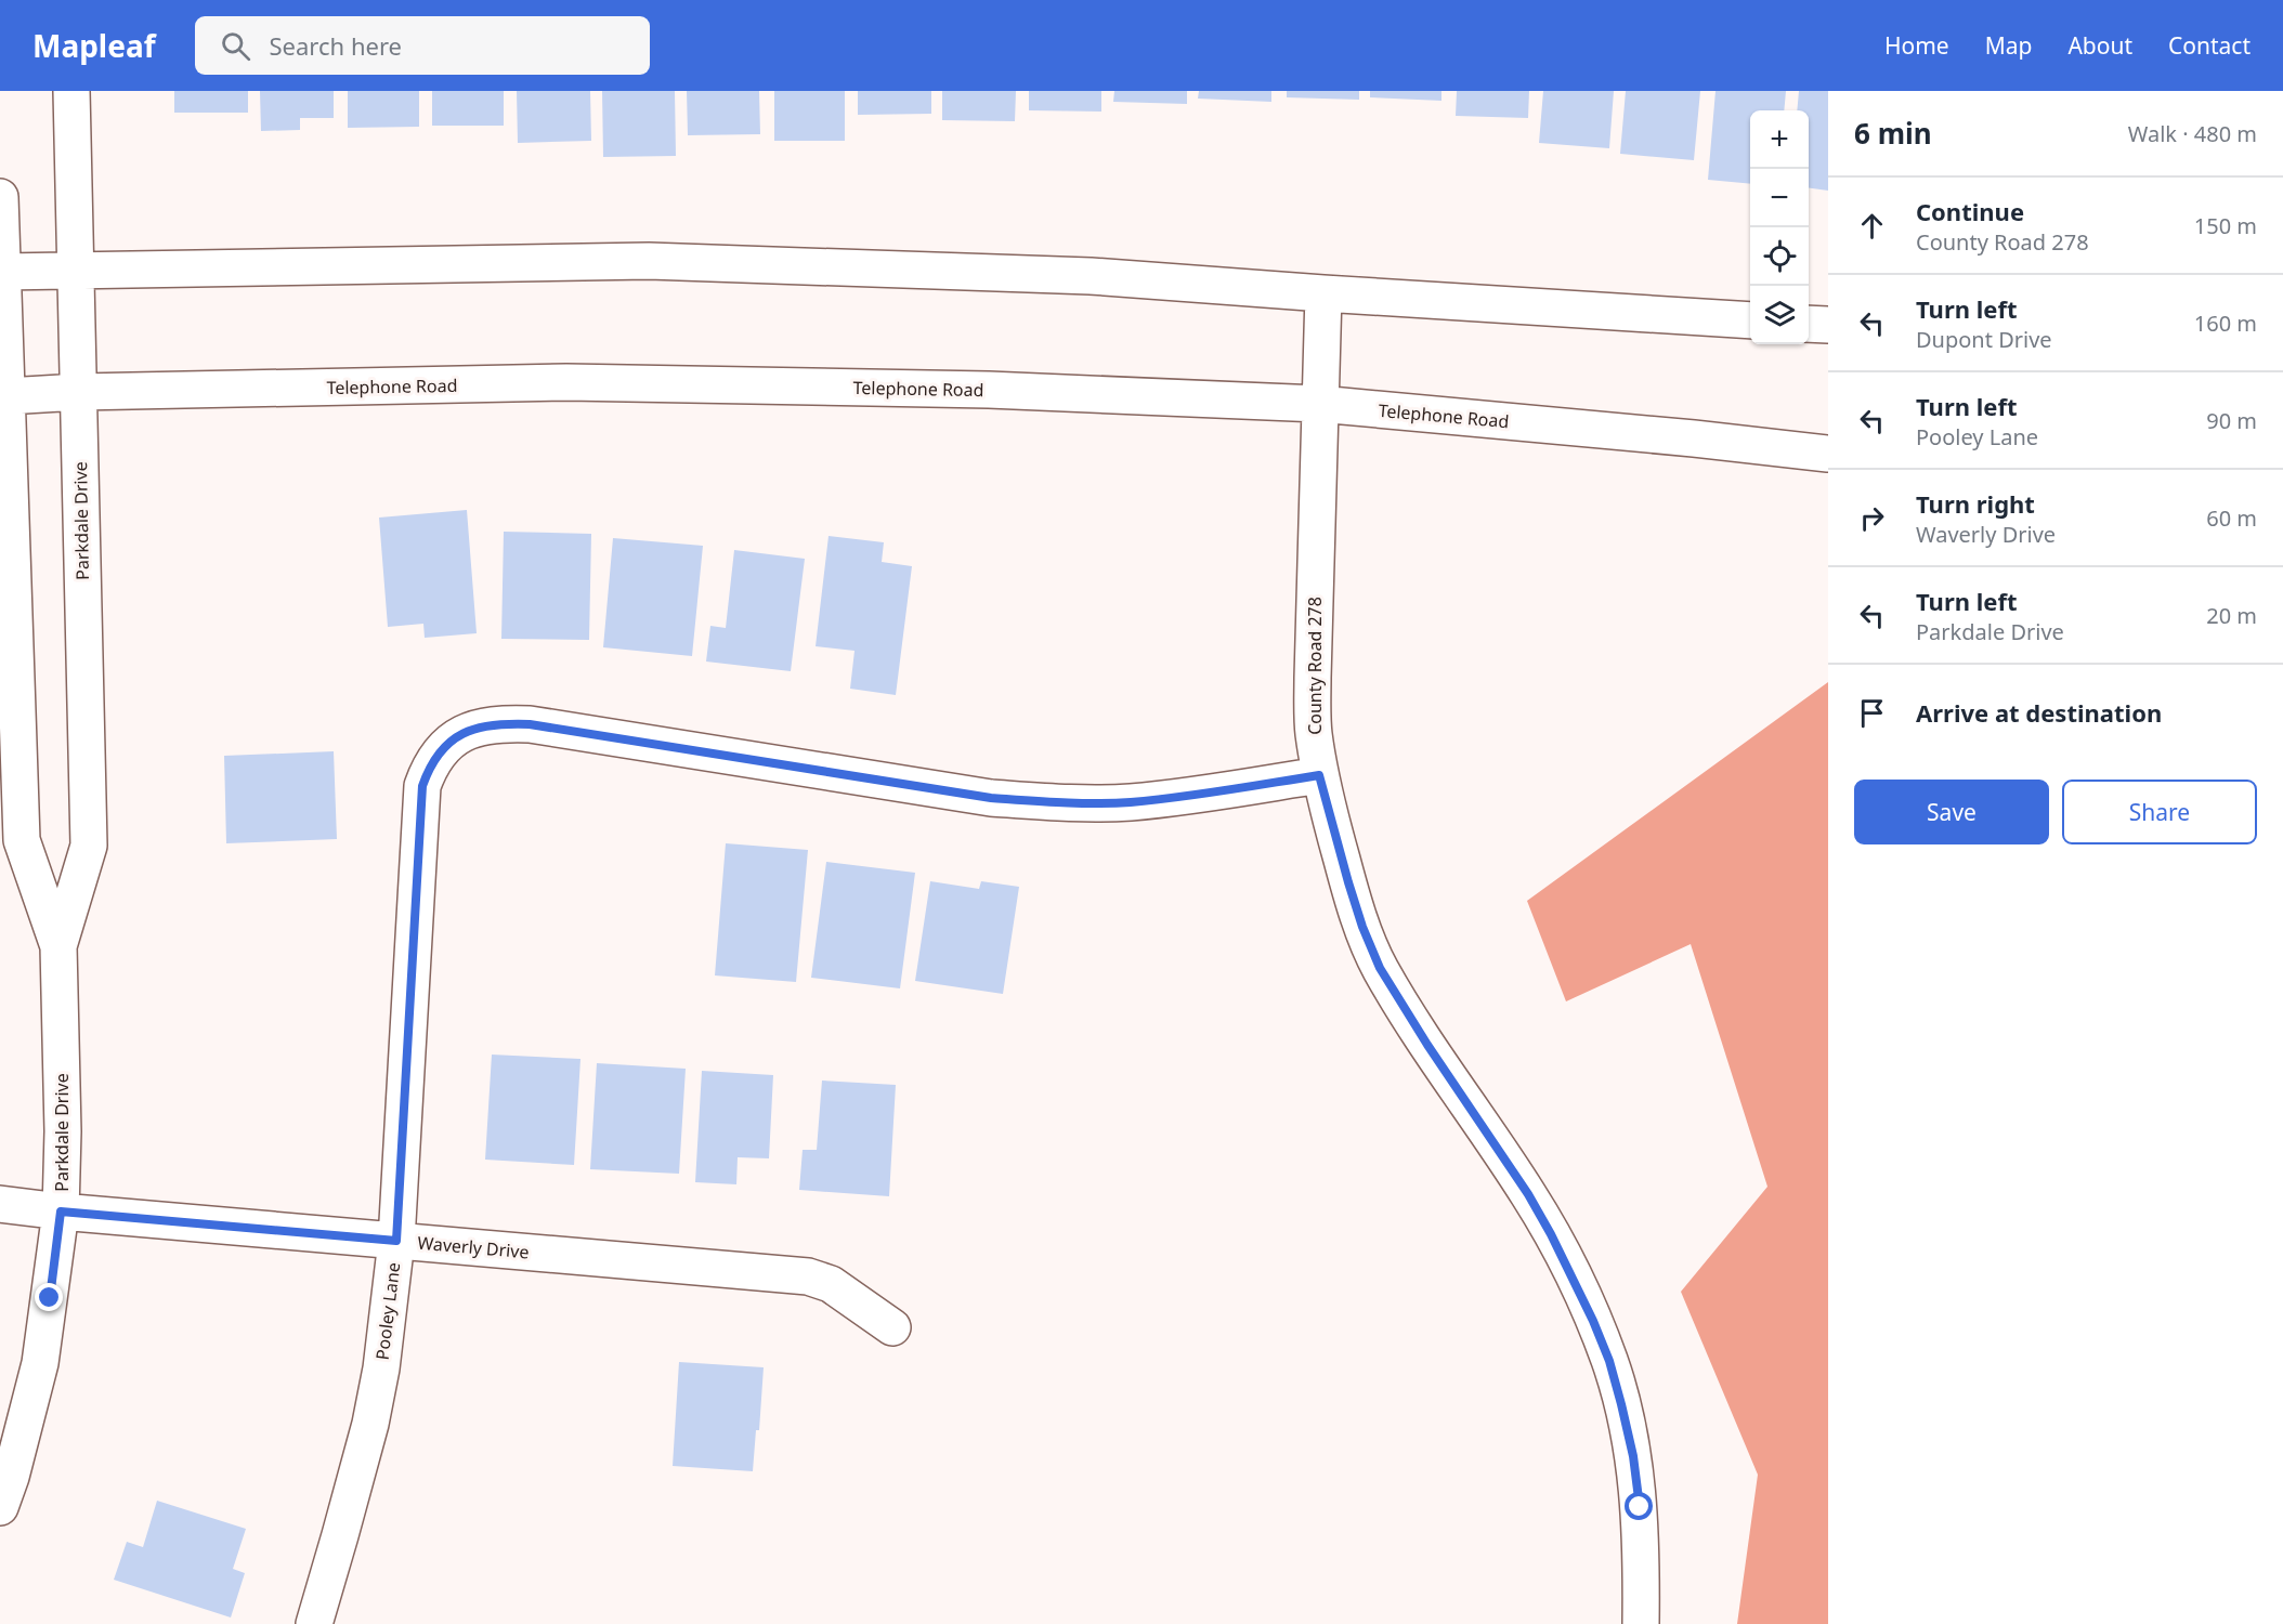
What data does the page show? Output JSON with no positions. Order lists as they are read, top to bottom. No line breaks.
{"streets":{"street":["Telephone Road","Parkdale Drive","County Road 278","Waverly Drive","Pooley Lane"]},"crossings":[["Telephone Road","Parkdale Drive"],["Telephone Road","County Road 278"],["Parkdale Drive","Waverly Drive"],["County Road 278","Pooley Lane"],["Waverly Drive","Pooley Lane"]],"page":{"header":"Mapleaf","search":"Search here","nav":["Home","Map","About","Contact"],"heading":["6 min","Walk · 480 m"],"map_buttons":["+","−"],"list":[["Continue","County Road 278","150 m"],["Turn left","Dupont Drive","160 m"],["Turn left","Pooley Lane","90 m"],["Turn right","Waverly Drive","60 m"],["Turn left","Parkdale Drive","20 m"],"Arrive at destination"],"buttons":["Save","Share"]}}
